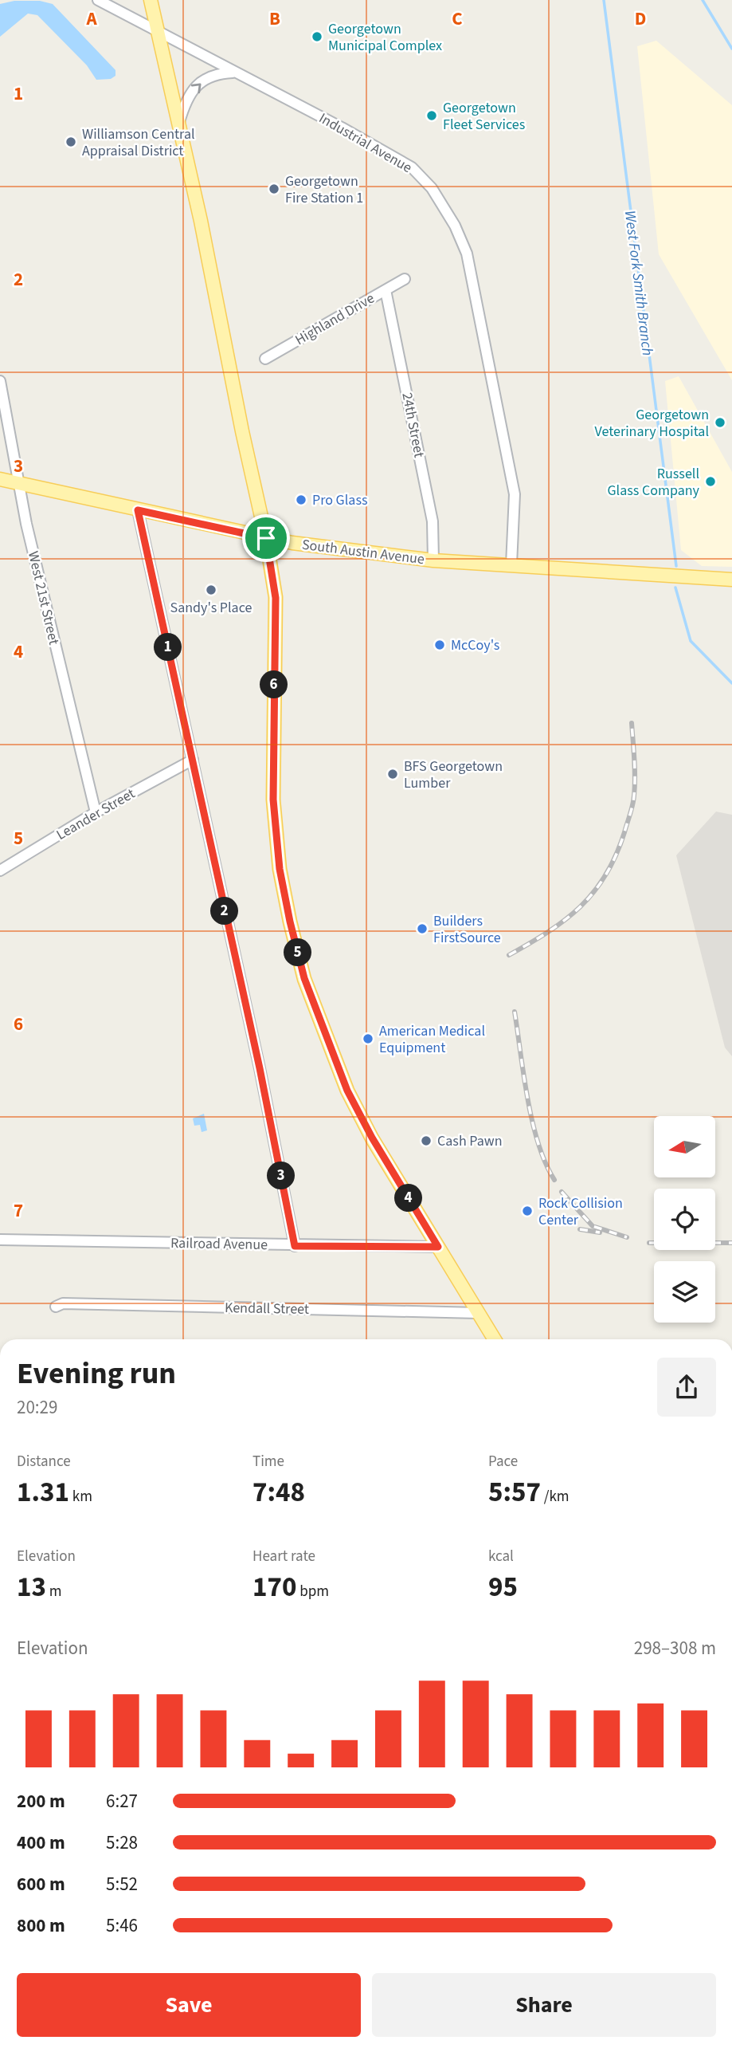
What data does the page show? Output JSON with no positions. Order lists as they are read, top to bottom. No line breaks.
{"streets":{"main road":["South Austin Avenue"],"street":["Industrial Avenue","Highland Drive","24th Street","West 21st Street","Leander Street","Railroad Avenue","Kendall Street"]},"crossings":[["Industrial Avenue","South Austin Avenue"],["Highland Drive","24th Street"],["24th Street","South Austin Avenue"],["South Austin Avenue","West 21st Street"],["West 21st Street","Leander Street"]],"water":["West Fork Smith Branch"],"places":["Georgetown Municipal Complex","Georgetown Fleet Services","Williamson Central Appraisal District","Georgetown Fire Station 1","Georgetown Veterinary Hospital","Russell Glass Company","Pro Glass","Sandy's Place","McCoy's","BFS Georgetown Lumber","Builders FirstSource","American Medical Equipment","Cash Pawn","Rock Collision Center"],"north":"left","page":{"pins":["1","6","2","5","3","4"],"heading":["Evening run","20:29"],"stats":[["Distance","1.31 km"],["Time","7:48"],["Pace","5:57 /km"],["Elevation","13 m"],["Heart rate","170 bpm"],["kcal","95"]],"chart":["Elevation","298–308 m"],"list":[{"name":"200 m","note":"6:27"},{"name":"400 m","note":"5:28"},{"name":"600 m","note":"5:52"},{"name":"800 m","note":"5:46"}],"buttons":["Save","Share"]},"grid":{"columns":["A","B","C","D"],"rows":["1","2","3","4","5","6","7"]}}
